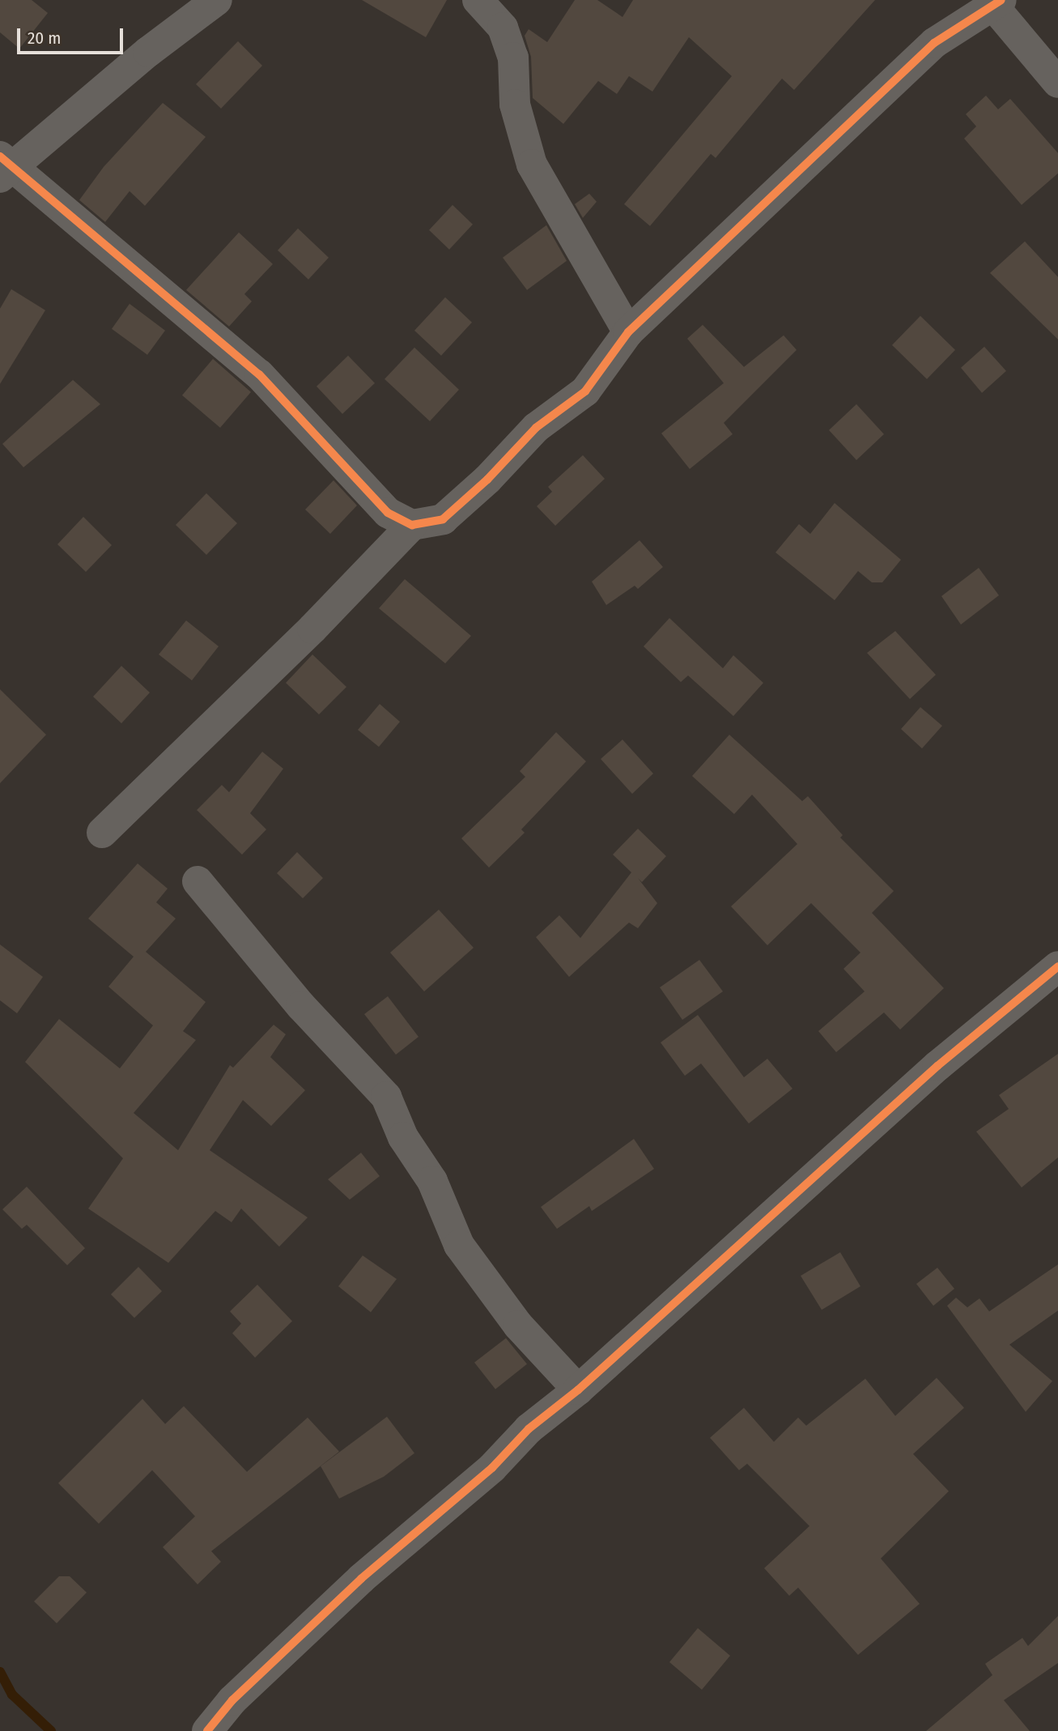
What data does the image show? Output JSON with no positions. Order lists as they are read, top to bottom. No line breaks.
{"scale_bar":"20 m"}
